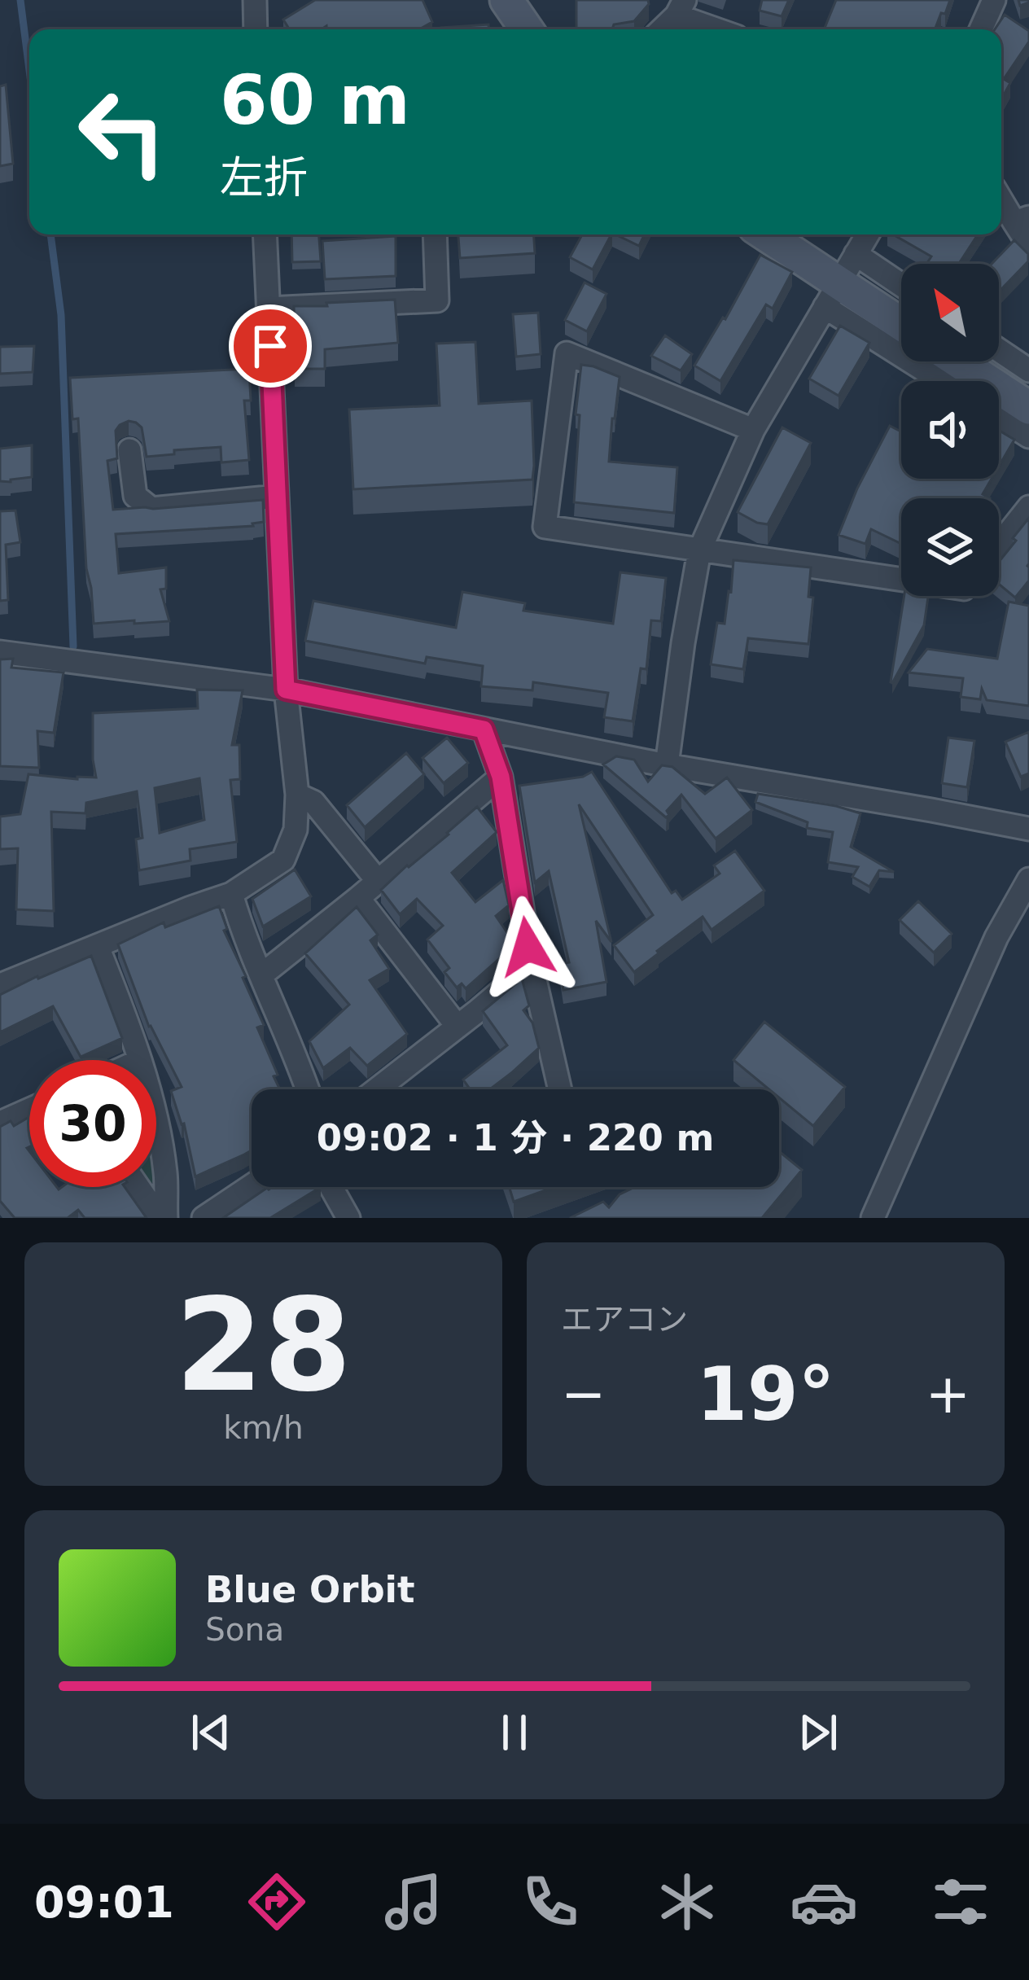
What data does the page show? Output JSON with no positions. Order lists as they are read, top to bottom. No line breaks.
{"north":"top left","page":{"turn":["60 m","左折"],"limit":"30","trip":"09:02 · 1 分 · 220 m","tile":[["28","km/h"],"エアコン"],"heat":["−","19°","+"],"song":["Blue Orbit","Sona"],"tabs":"09:01"}}
